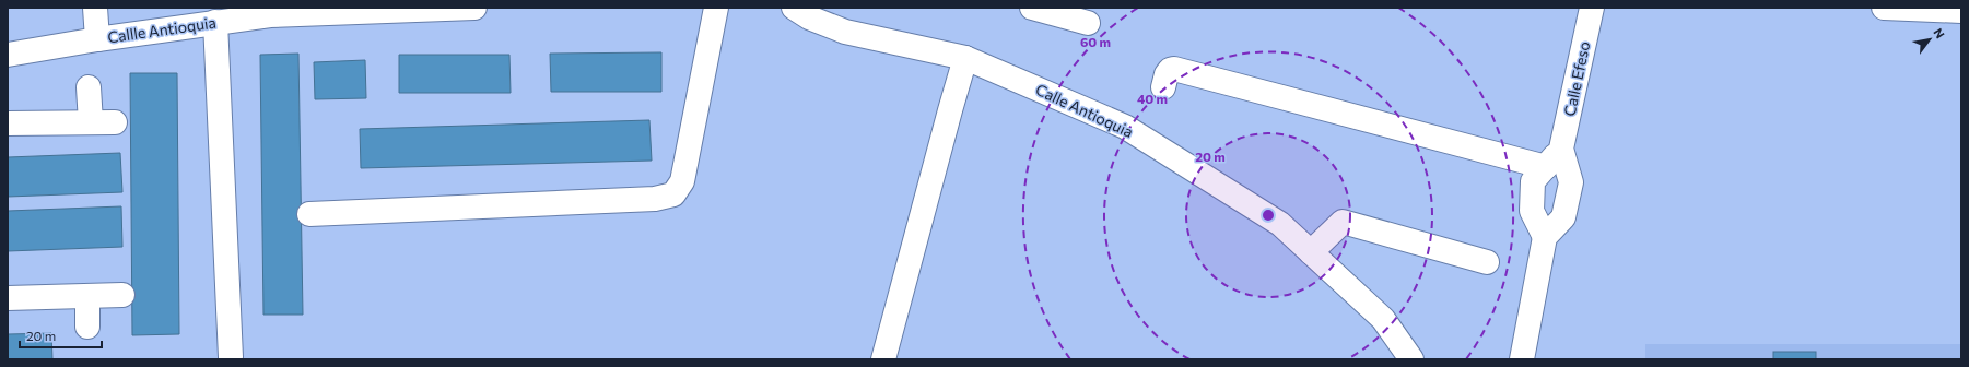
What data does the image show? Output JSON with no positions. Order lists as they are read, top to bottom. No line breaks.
{"streets":{"street":["Callle Antioquia","Calle Efeso","Calle Antioquia"]},"scale_bar":"20 m","north":"top right","rings":["60 m","40 m","20 m"]}
